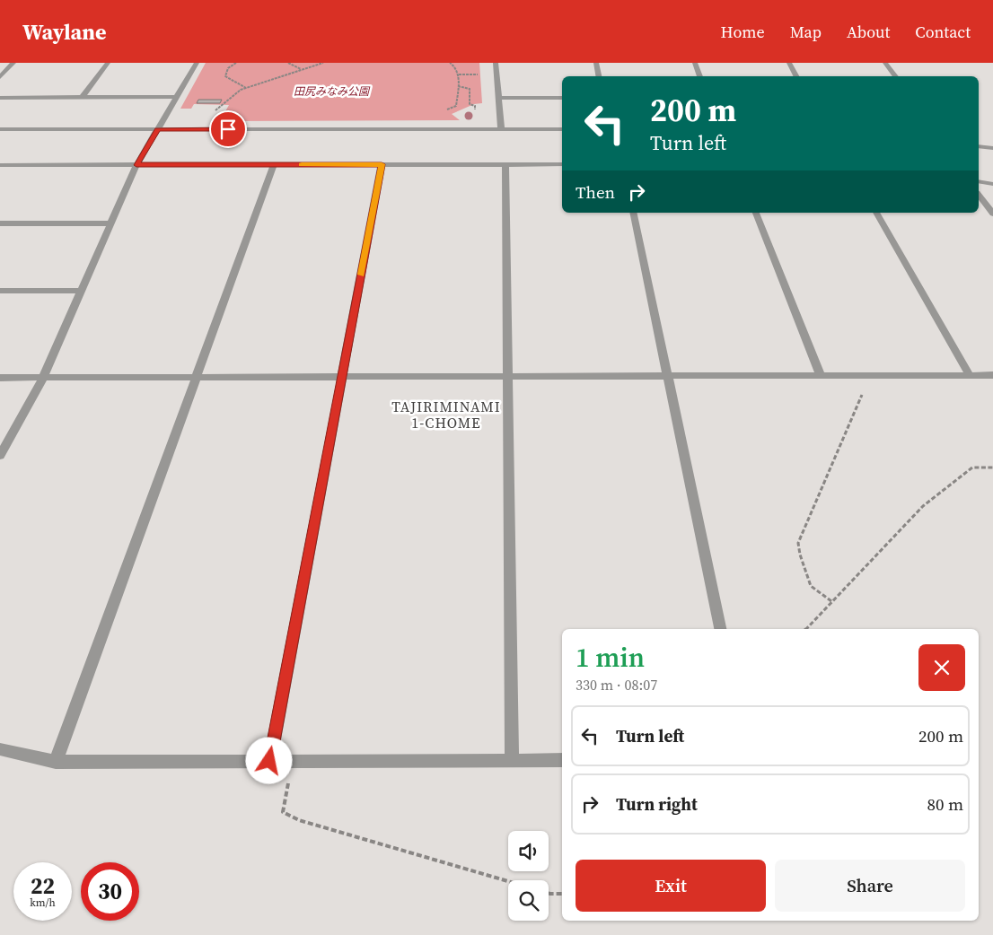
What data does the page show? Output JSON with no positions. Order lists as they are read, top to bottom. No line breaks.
{"districts":["TAJIRIMINAMI 1-CHOME"],"parks":["田尻みなみ公園"],"page":{"header":"Waylane","nav":["Home","Map","About","Contact"],"turn":["200 m","Turn left"],"then":"Then","heading":["1 min","330 m · 08:07"],"list":[{"name":"Turn left","value":"200 m"},{"name":"Turn right","value":"80 m"}],"buttons":["Exit","Share"],"speed":"22 km/h","limit":"30"}}
